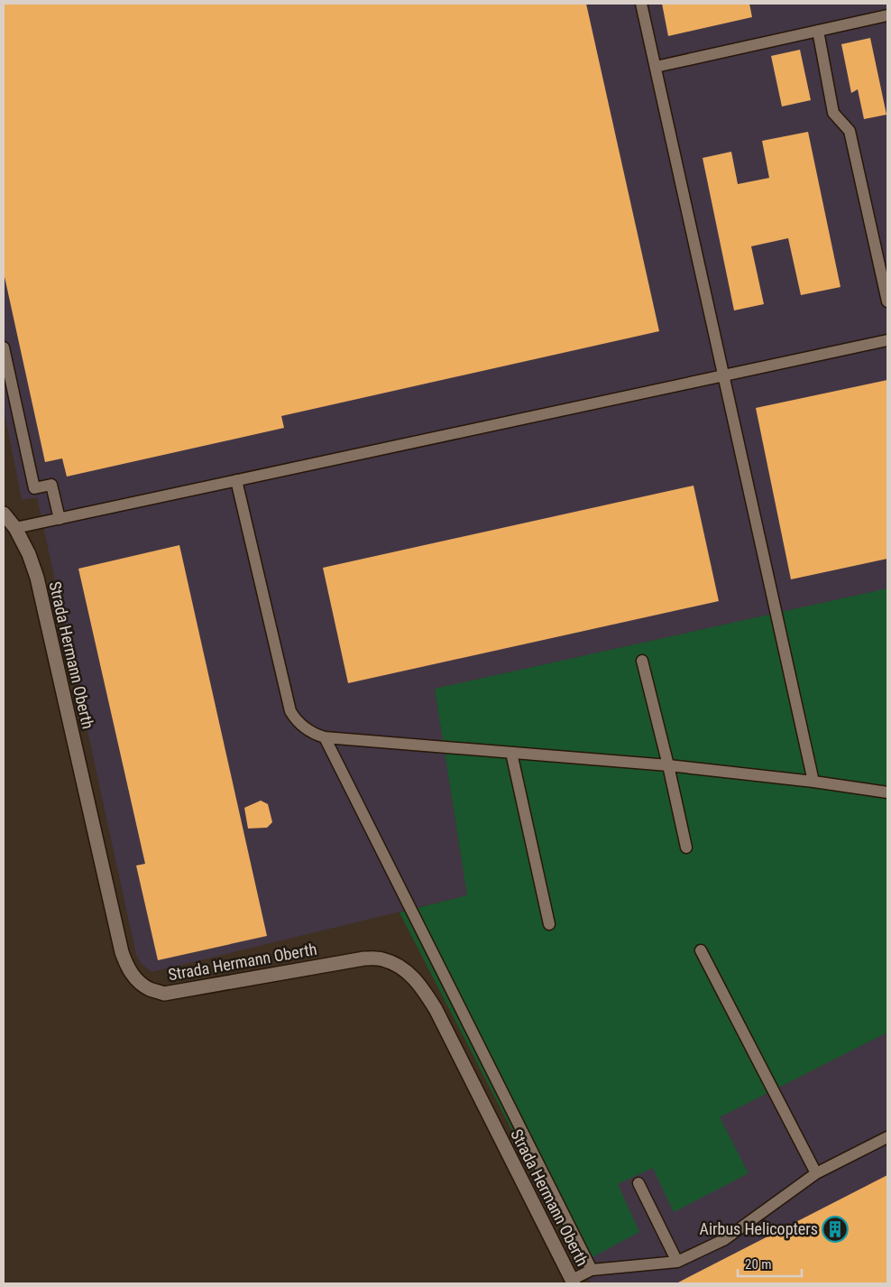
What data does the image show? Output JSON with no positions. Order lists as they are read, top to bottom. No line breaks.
{"streets":{"street":["Strada Hermann Oberth"]},"places":{"building":["Airbus Helicopters"]},"scale_bar":"20 m"}
